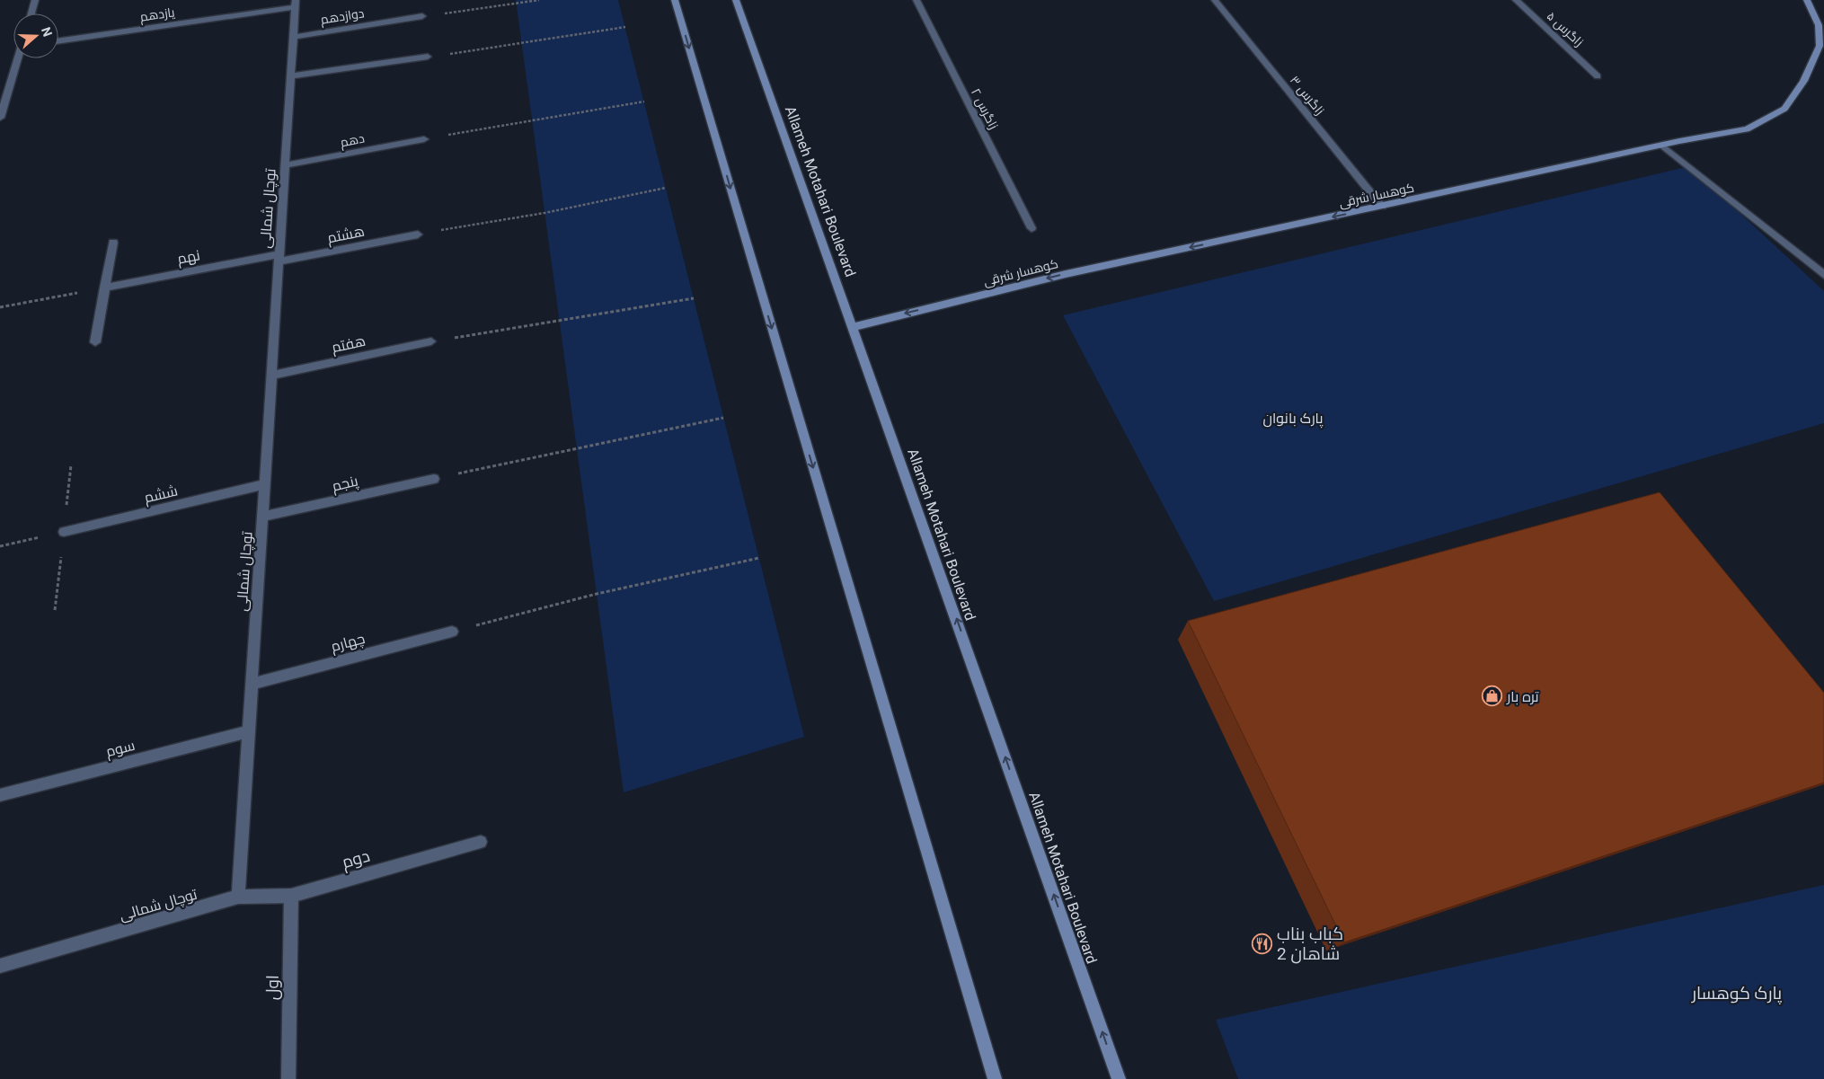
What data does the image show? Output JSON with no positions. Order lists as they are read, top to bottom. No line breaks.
{"streets":{"main road":["Allameh Motahari Boulevard","کوهسار شرقی"],"street":["یازدهم","دوازدهم","زاگرس ۵","زاگرس ۳","زاگرس ۲","دهم","توچال شمالی","هشتم","نهم","هفتم","پنجم","ششم","چهارم","سوم","دوم","اول"]},"crossings":[["یازدهم","توچال شمالی"],["دوازدهم","توچال شمالی"],["زاگرس ۳","کوهسار شرقی"],["دهم","توچال شمالی"],["Allameh Motahari Boulevard","کوهسار شرقی"],["توچال شمالی","هشتم"],["توچال شمالی","نهم"],["توچال شمالی","هفتم"],["توچال شمالی","پنجم"],["توچال شمالی","ششم"],["توچال شمالی","چهارم"],["توچال شمالی","سوم"],["توچال شمالی","دوم"],["هشتم","نهم"],["دوم","اول"]],"one_way":["کوهسار شرقی"],"parks":["پارک بانوان","پارک کوهسار"],"places":{"shop":["تره بار"],"restaurant":["کباب بناب شاهان 2"]},"north":"right"}
